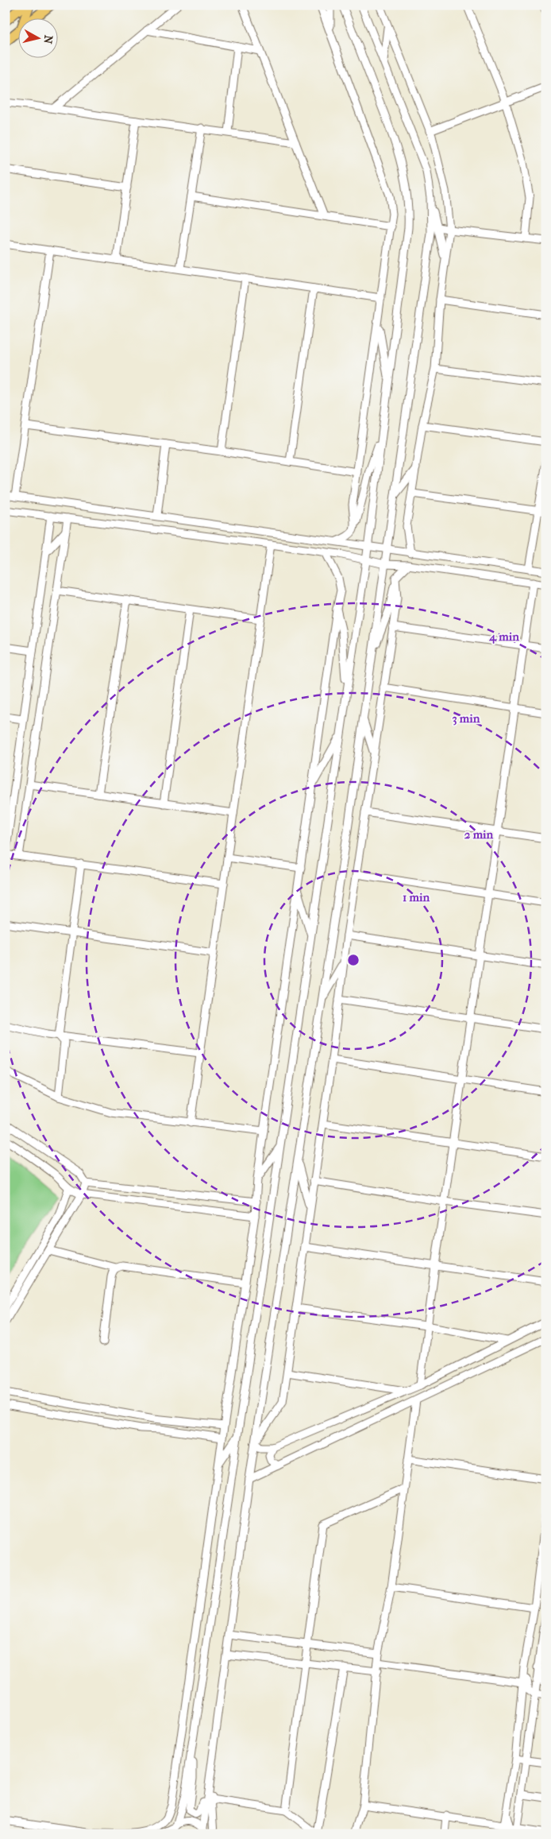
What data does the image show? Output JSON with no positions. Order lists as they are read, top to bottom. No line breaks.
{"north":"right","rings":["4 min","3 min","2 min","1 min"]}
